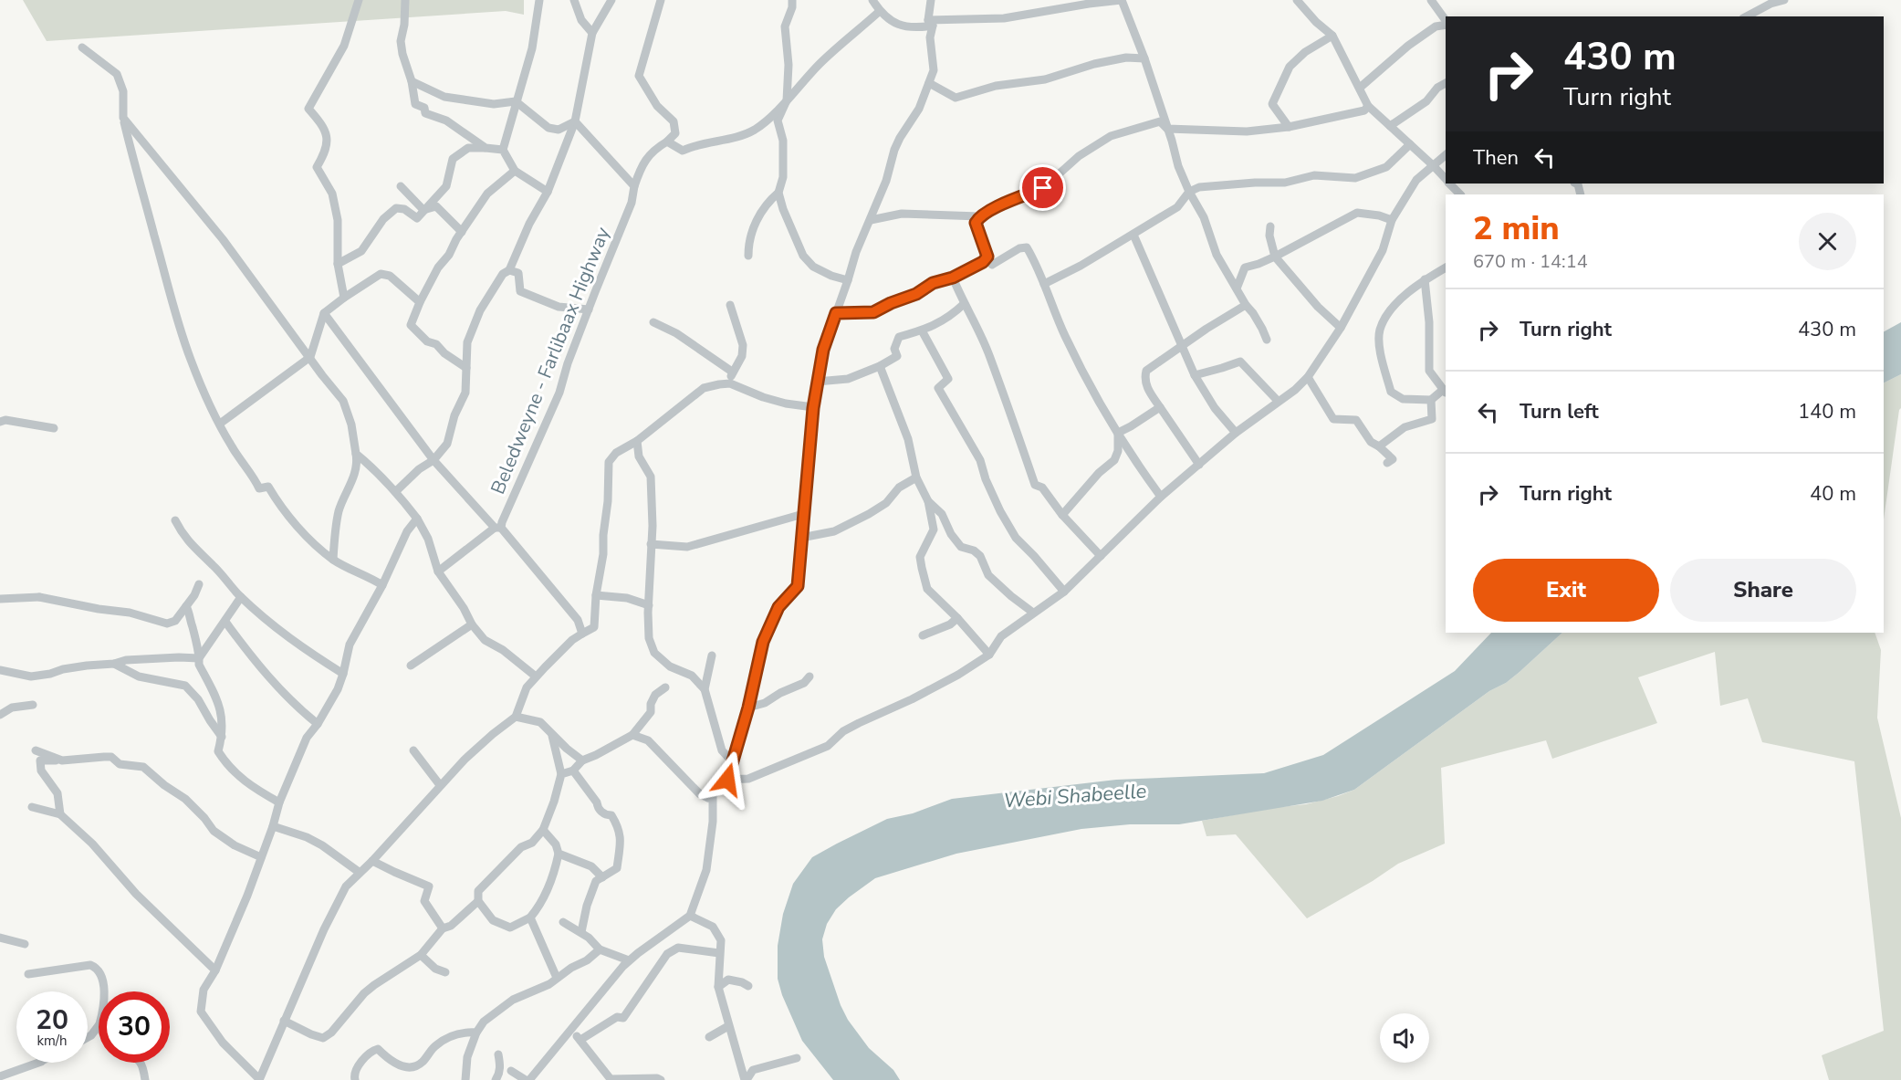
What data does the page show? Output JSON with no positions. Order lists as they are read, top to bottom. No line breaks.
{"streets":{"street":["Beledweyne - Farlibaax Highway"]},"water":["Webi Shabeelle"],"page":{"turn":["430 m","Turn right"],"then":"Then","heading":["2 min","670 m · 14:14"],"list":[{"name":"Turn right","value":"430 m"},{"name":"Turn left","value":"140 m"},{"name":"Turn right","value":"40 m"}],"buttons":["Exit","Share"],"speed":"20 km/h","limit":"30"}}
